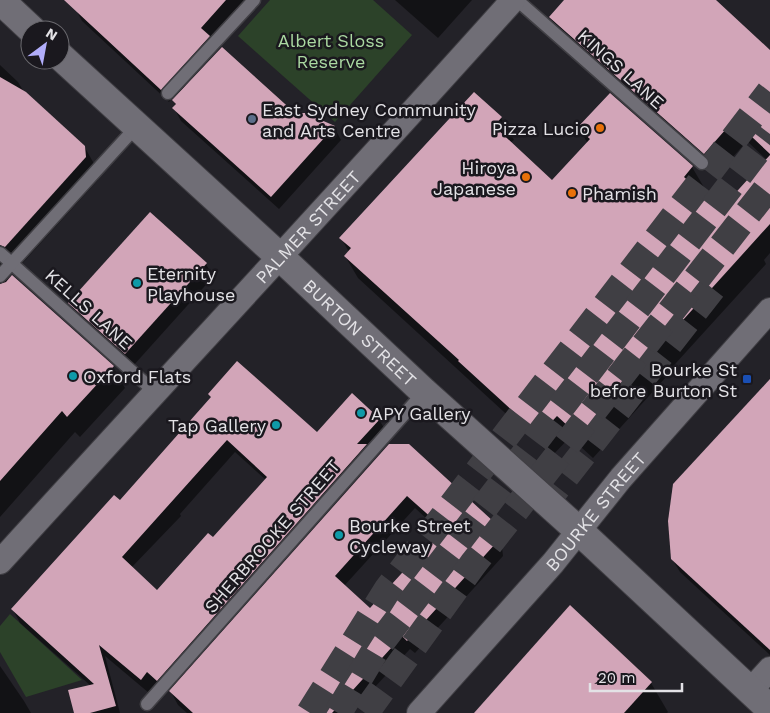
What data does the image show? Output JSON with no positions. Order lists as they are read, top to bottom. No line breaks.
{"streets":{"street":["PALMER STREET","BURTON STREET","BOURKE STREET"],"lane":["KINGS LANE","KELLS LANE","SHERBROOKE STREET"]},"crossings":[["PALMER STREET","KELLS LANE"],["PALMER STREET","BURTON STREET"],["BURTON STREET","BOURKE STREET"],["BURTON STREET","SHERBROOKE STREET"]],"parks":["Albert Sloss Reserve"],"places":{"other":["East Sydney Community and Arts Centre","Pizza Lucio","Hiroya Japanese","Phamish","Eternity Playhouse","Oxford Flats","APY Gallery","Tap Gallery","Bourke Street Cycleway"],"transit":["Bourke St before Burton St"]},"scale_bar":"20 m","north":"top right"}
